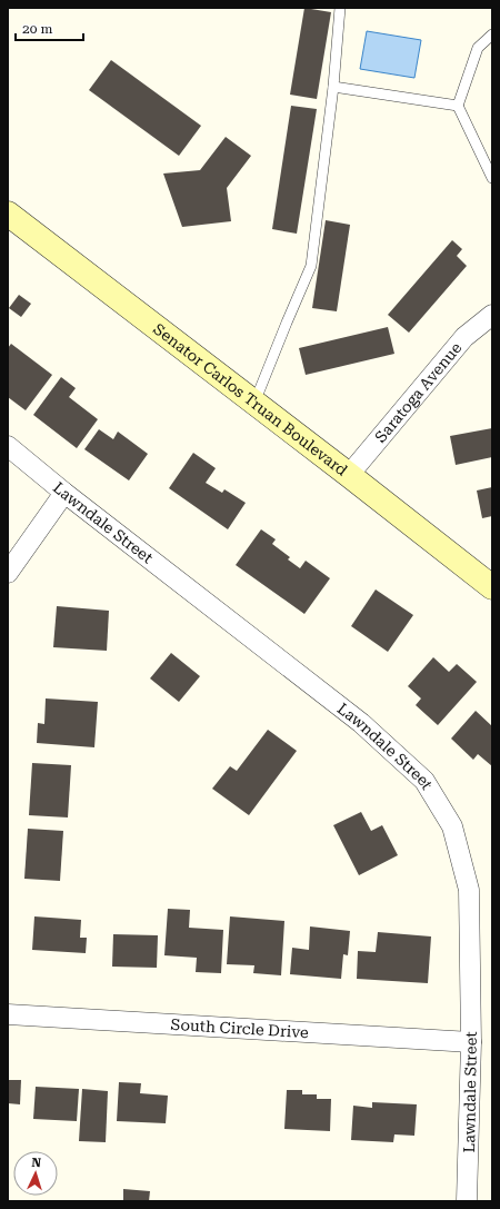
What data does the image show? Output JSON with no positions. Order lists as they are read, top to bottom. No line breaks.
{"streets":{"main road":["Senator Carlos Truan Boulevard"],"street":["Saratoga Avenue","Lawndale Street","South Circle Drive"]},"crossings":[["Saratoga Avenue","Senator Carlos Truan Boulevard"],["Lawndale Street","South Circle Drive"]],"scale_bar":"20 m","north":"top"}
